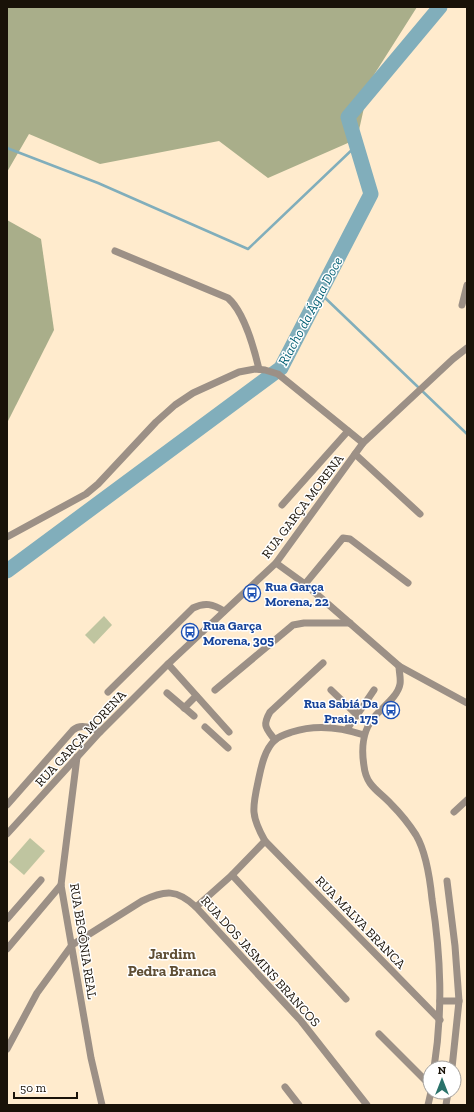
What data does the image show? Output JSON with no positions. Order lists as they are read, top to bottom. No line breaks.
{"streets":{"street":["RUA GARÇA MORENA","RUA MALVA BRANCA","RUA BEGÔNIA REAL","RUA DOS JASMINS BRANCOS"]},"crossings":[["RUA GARÇA MORENA","RUA BEGÔNIA REAL"],["RUA BEGÔNIA REAL","RUA DOS JASMINS BRANCOS"]],"districts":["Jardim Pedra Branca"],"water":["Riacho da Água Doce"],"places":{"bus stop":["Rua Garça Morena, 22","Rua Garça Morena, 305","Rua Sabiá Da Praia, 175"]},"scale_bar":"50 m","north":"top"}
